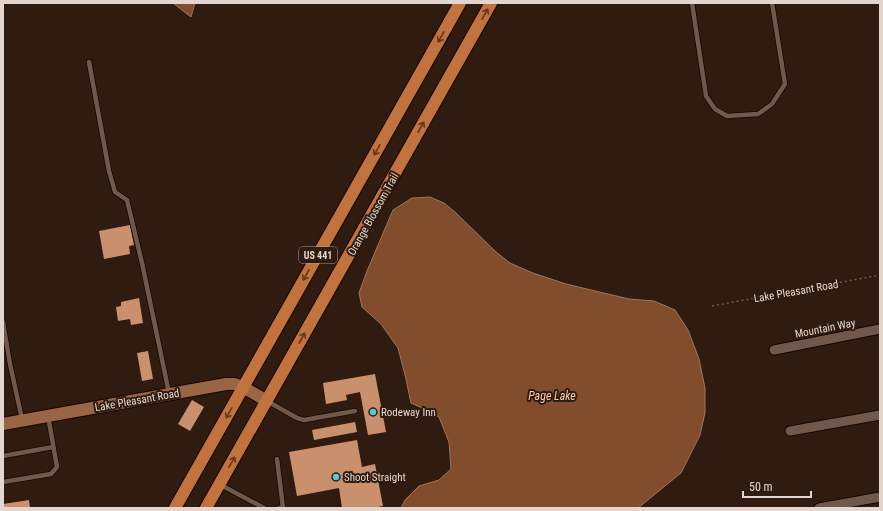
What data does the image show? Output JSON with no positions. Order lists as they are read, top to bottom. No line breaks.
{"streets":{"main road":["Orange Blossom Trail","US 441"],"street":["Lake Pleasant Road","Mountain Way"]},"crossings":[["Orange Blossom Trail","Lake Pleasant Road"],["US 441","Lake Pleasant Road"]],"water":["Page Lake"],"places":["Rodeway Inn","Shoot Straight"],"scale_bar":"50 m"}
